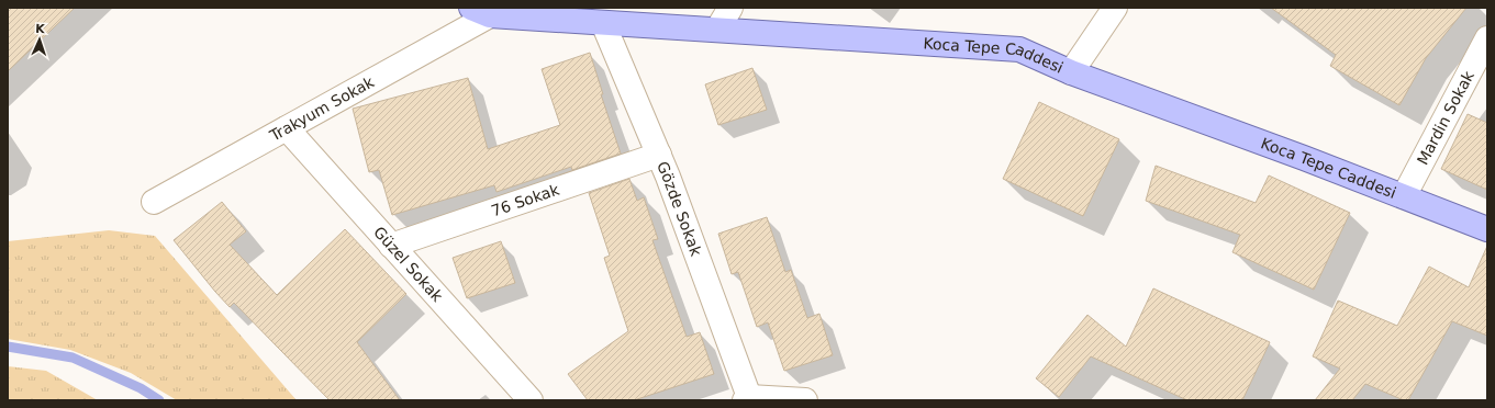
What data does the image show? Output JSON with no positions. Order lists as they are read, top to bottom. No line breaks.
{"streets":{"main road":["Koca Tepe Caddesi"],"street":["Trakyum Sokak","Mardin Sokak","76 Sokak","Gözde Sokak","Güzel Sokak"]},"crossings":[["Koca Tepe Caddesi","Trakyum Sokak"],["Koca Tepe Caddesi","Mardin Sokak"],["Koca Tepe Caddesi","Gözde Sokak"],["Trakyum Sokak","Güzel Sokak"],["76 Sokak","Gözde Sokak"],["76 Sokak","Güzel Sokak"]],"north":"top"}
